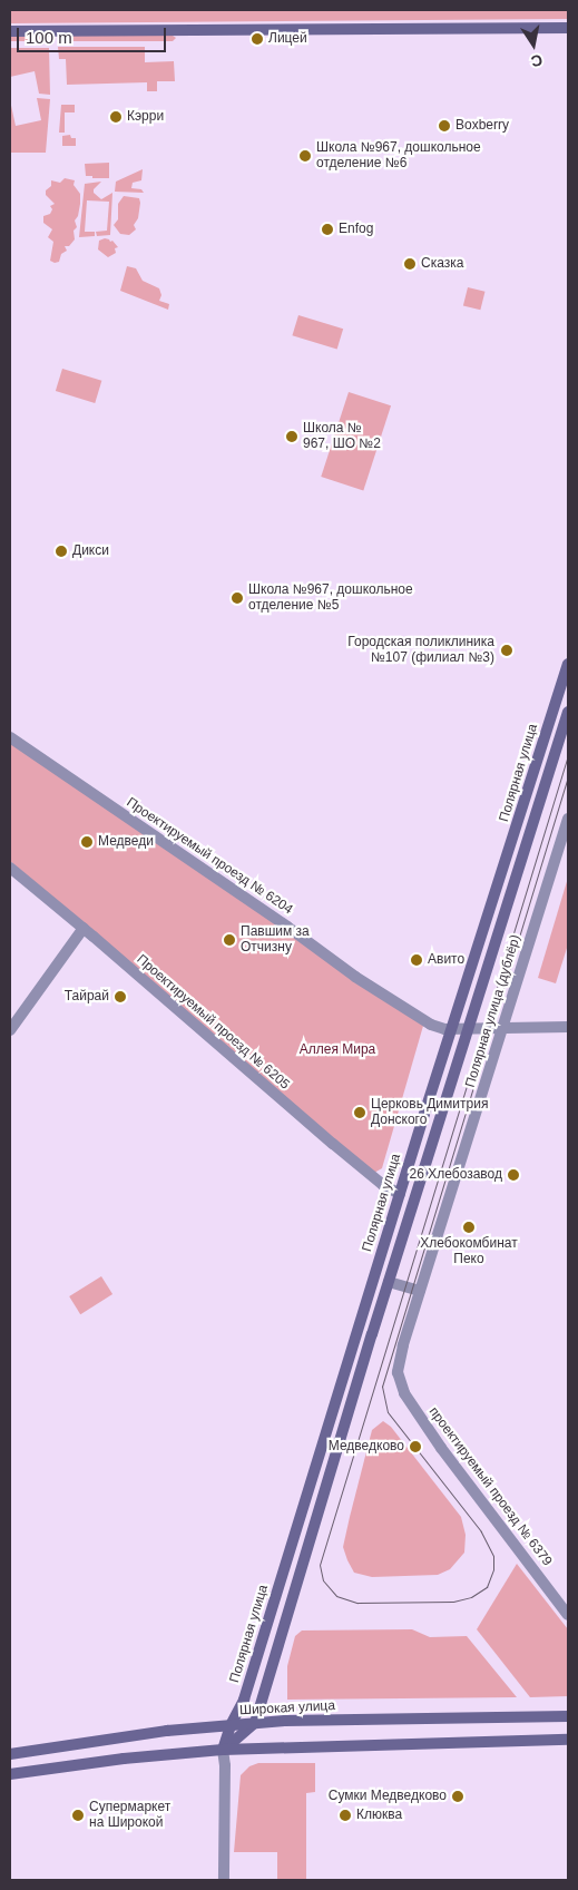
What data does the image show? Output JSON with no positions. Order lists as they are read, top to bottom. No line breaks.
{"streets":{"main road":["Полярная улица","Широкая улица"],"street":["Проектируемый проезд № 6204","Полярная улица (дублёр)","Проектируемый проезд № 6205","проектируемый проезд № 6379"]},"crossings":[["Полярная улица","Проектируемый проезд № 6204"],["Полярная улица","Проектируемый проезд № 6205"],["Полярная улица","Широкая улица"],["Полярная улица (дублёр)","проектируемый проезд № 6379"]],"parks":["Аллея Мира"],"places":["Лицей","Кэрри","Boxberry","Школа №967, дошкольное отделение №6","Enfog","Сказка","Школа № 967, ШО №2","Дикси","Школа №967, дошкольное отделение №5","Городская поликлиника №107 (филиал №3)","Медведи","Павшим за Отчизну","Авито","Тайрай","Церковь Димитрия Донского","26 Хлебозавод","Хлебокомбинат Пеко","Медведково","Сумки Медведково","Супермаркет на Широкой","Клюква"],"scale_bar":"100 m","north":"bottom"}
